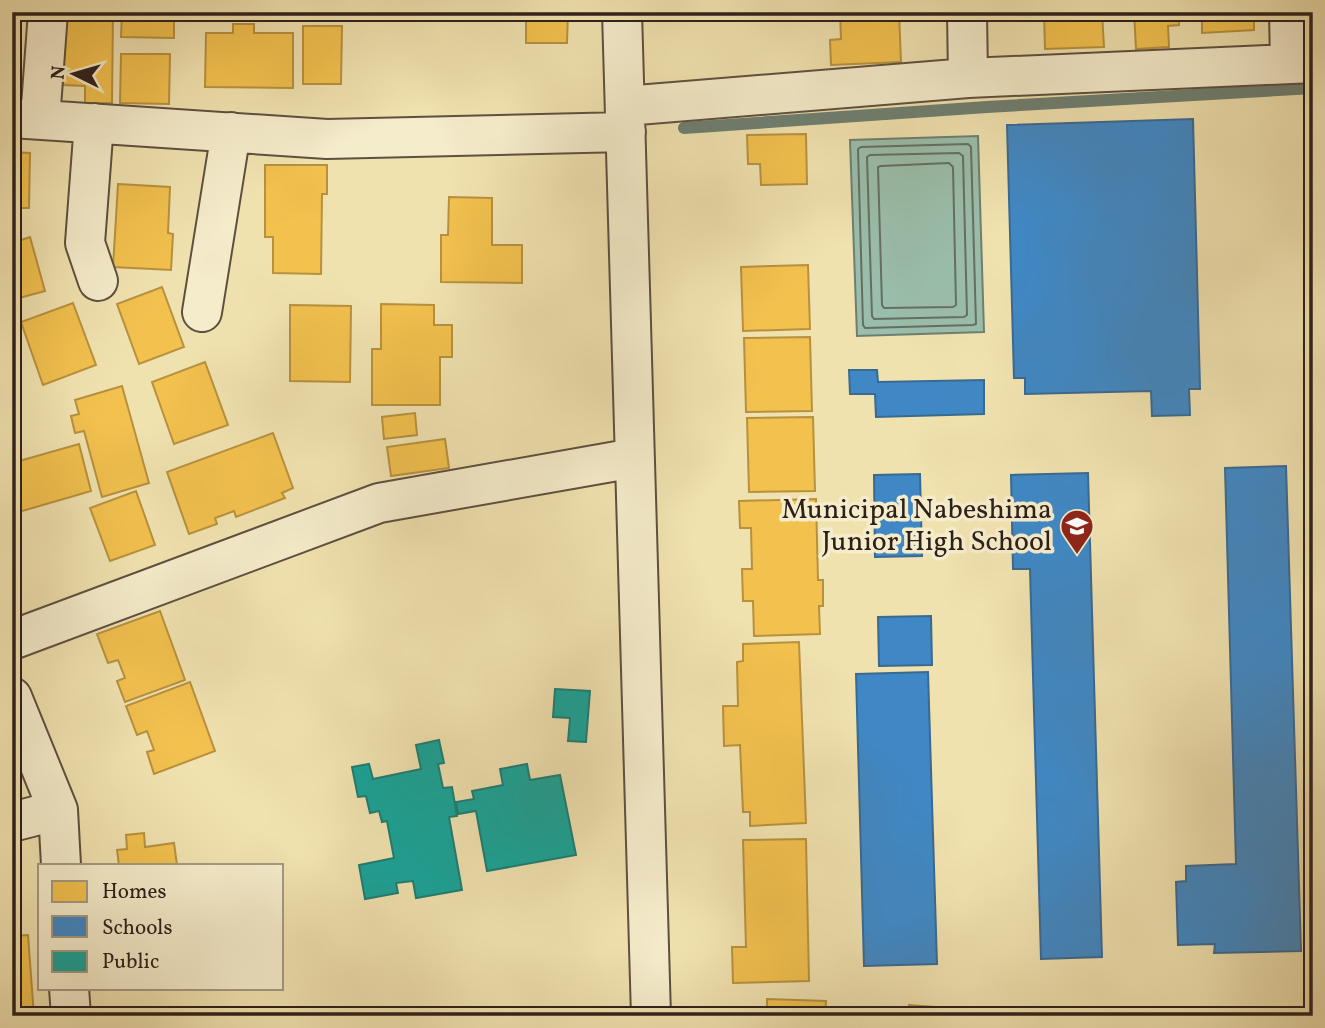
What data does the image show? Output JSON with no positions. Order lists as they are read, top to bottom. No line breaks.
{"places":{"school or university":["Municipal Nabeshima Junior High School"]},"legend":["Homes","Schools","Public"],"north":"left"}
